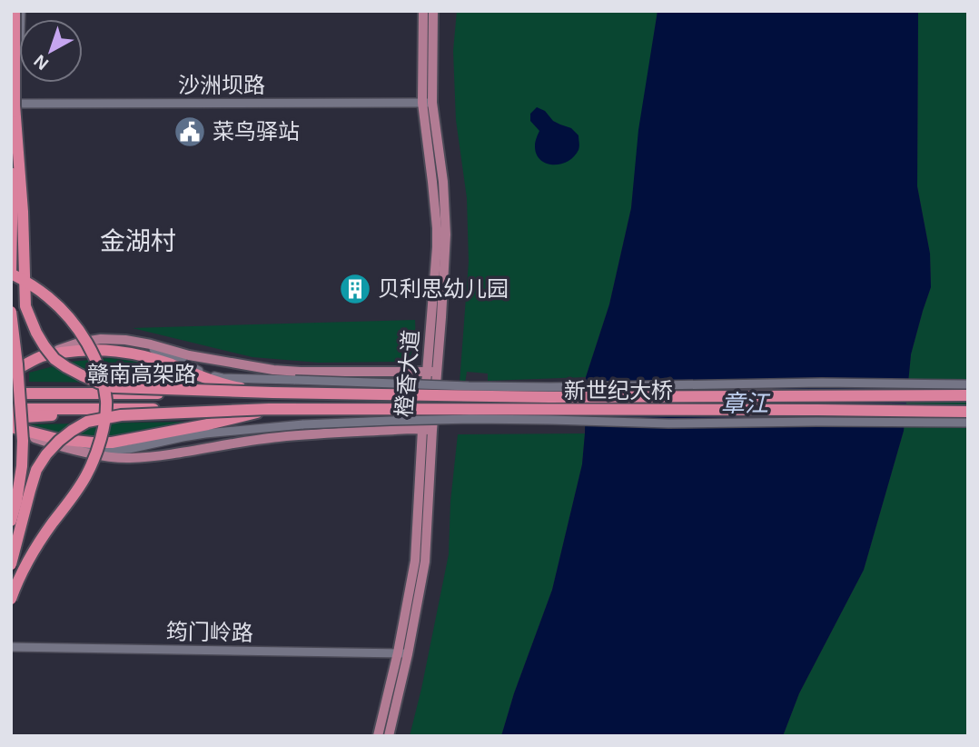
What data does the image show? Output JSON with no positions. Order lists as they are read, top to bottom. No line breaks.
{"streets":{"highway":["赣南高架路","新世纪大桥"],"main road":["橙香大道"],"street":["沙洲坝路","筠门岭路"]},"crossings":[["沙洲坝路","橙香大道"],["橙香大道","筠门岭路"],["赣南高架路","新世纪大桥"]],"districts":["金湖村"],"water":["章江"],"places":{"public building":["菜鸟驿站"],"building":["贝利思幼儿园"]},"north":"bottom left"}
